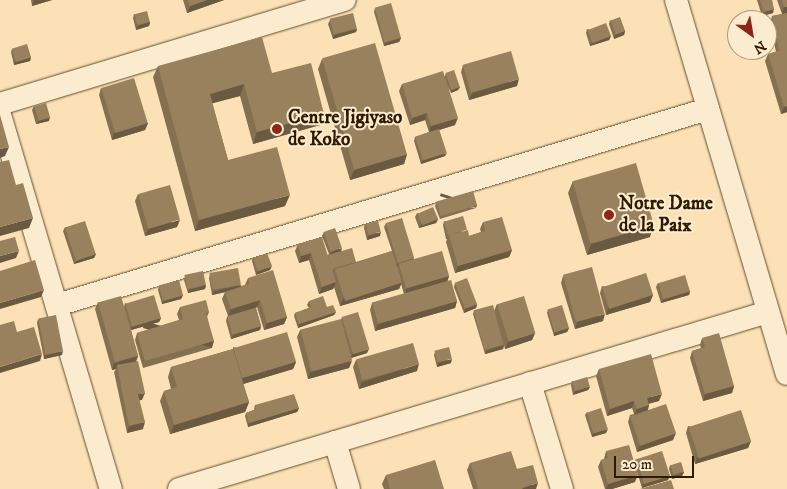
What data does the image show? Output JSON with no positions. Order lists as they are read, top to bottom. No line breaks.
{"places":["Centre Jigiyaso de Koko","Notre Dame de la Paix"],"scale_bar":"20 m","north":"bottom right"}
